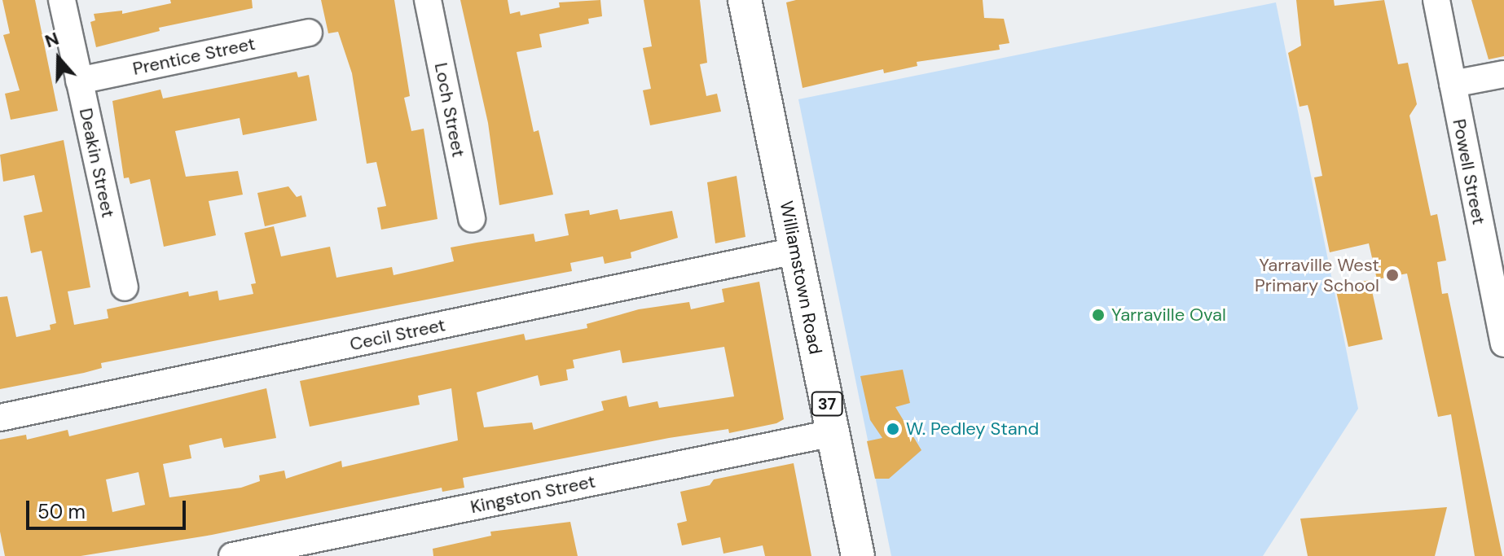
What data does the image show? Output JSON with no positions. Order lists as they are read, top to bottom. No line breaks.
{"streets":{"main road":["Williamstown Road","37"],"street":["Prentice Street","Loch Street","Deakin Street","Powell Street","Cecil Street","Kingston Street"]},"crossings":[["Prentice Street","Deakin Street"],["Williamstown Road","Cecil Street"],["Williamstown Road","Kingston Street"]],"places":["Yarraville West Primary School","Yarraville Oval","W. Pedley Stand"],"scale_bar":"50 m","north":"top"}
